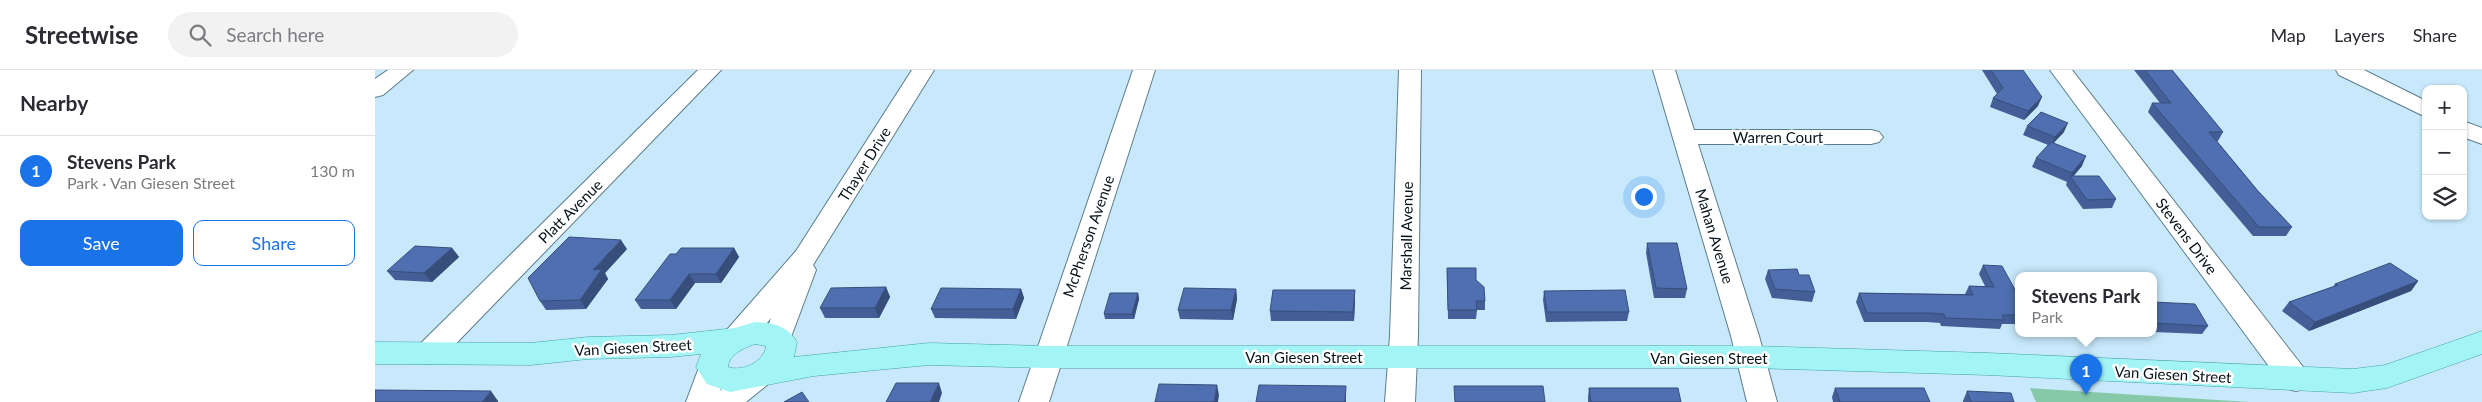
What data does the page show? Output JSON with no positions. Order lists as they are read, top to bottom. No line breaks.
{"streets":{"main road":["Van Giesen Street"],"street":["Warren Court","Thayer Drive","Platt Avenue","McPherson Avenue","Marshall Avenue","Mahan Avenue","Stevens Drive"]},"crossings":[["Warren Court","Mahan Avenue"],["Thayer Drive","Van Giesen Street"],["Platt Avenue","Van Giesen Street"],["McPherson Avenue","Van Giesen Street"],["Marshall Avenue","Van Giesen Street"],["Mahan Avenue","Van Giesen Street"],["Stevens Drive","Van Giesen Street"]],"page":{"header":"Streetwise","search":"Search here","nav":["Map","Layers","Share"],"heading":"Nearby","map_buttons":["+","−"],"list":[{"mark":"1","name":"Stevens Park","note":"Park · Van Giesen Street","value":"130 m"}],"buttons":["Save","Share"],"popup":["Stevens Park","Park"],"pins":"1"}}
